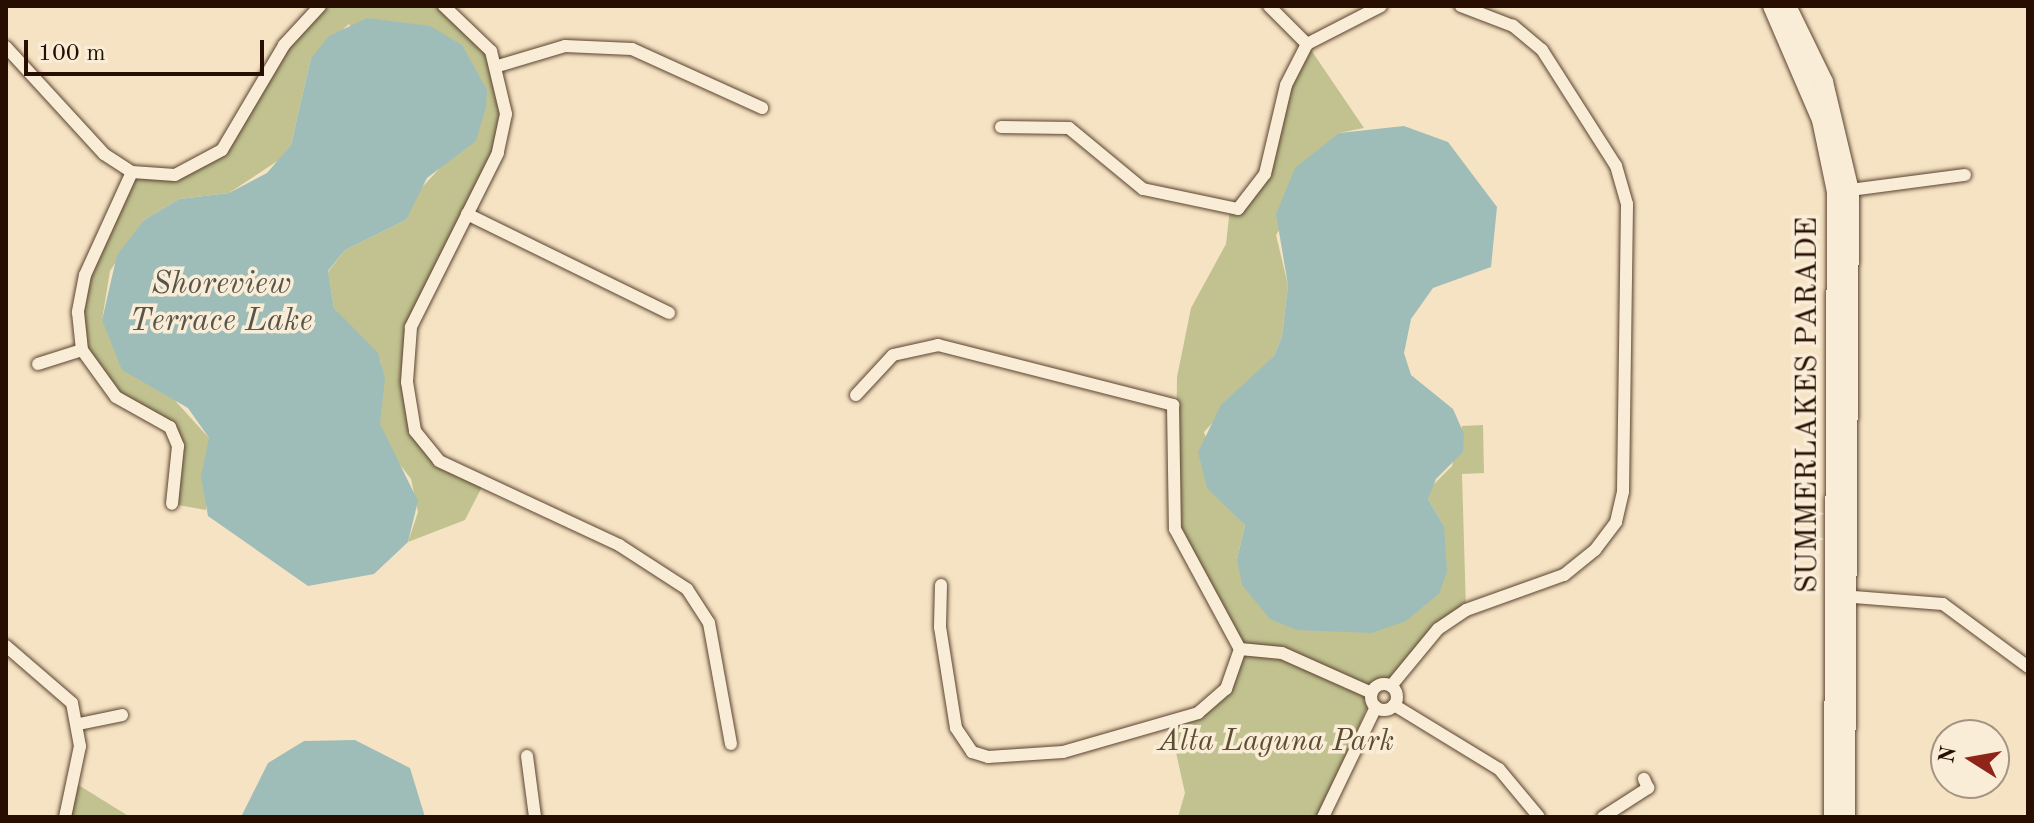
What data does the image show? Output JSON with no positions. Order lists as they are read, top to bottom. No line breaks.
{"streets":{"street":["SUMMERLAKES PARADE"]},"water":["Shoreview Terrace Lake"],"parks":["Alta Laguna Park"],"scale_bar":"100 m","north":"left"}
